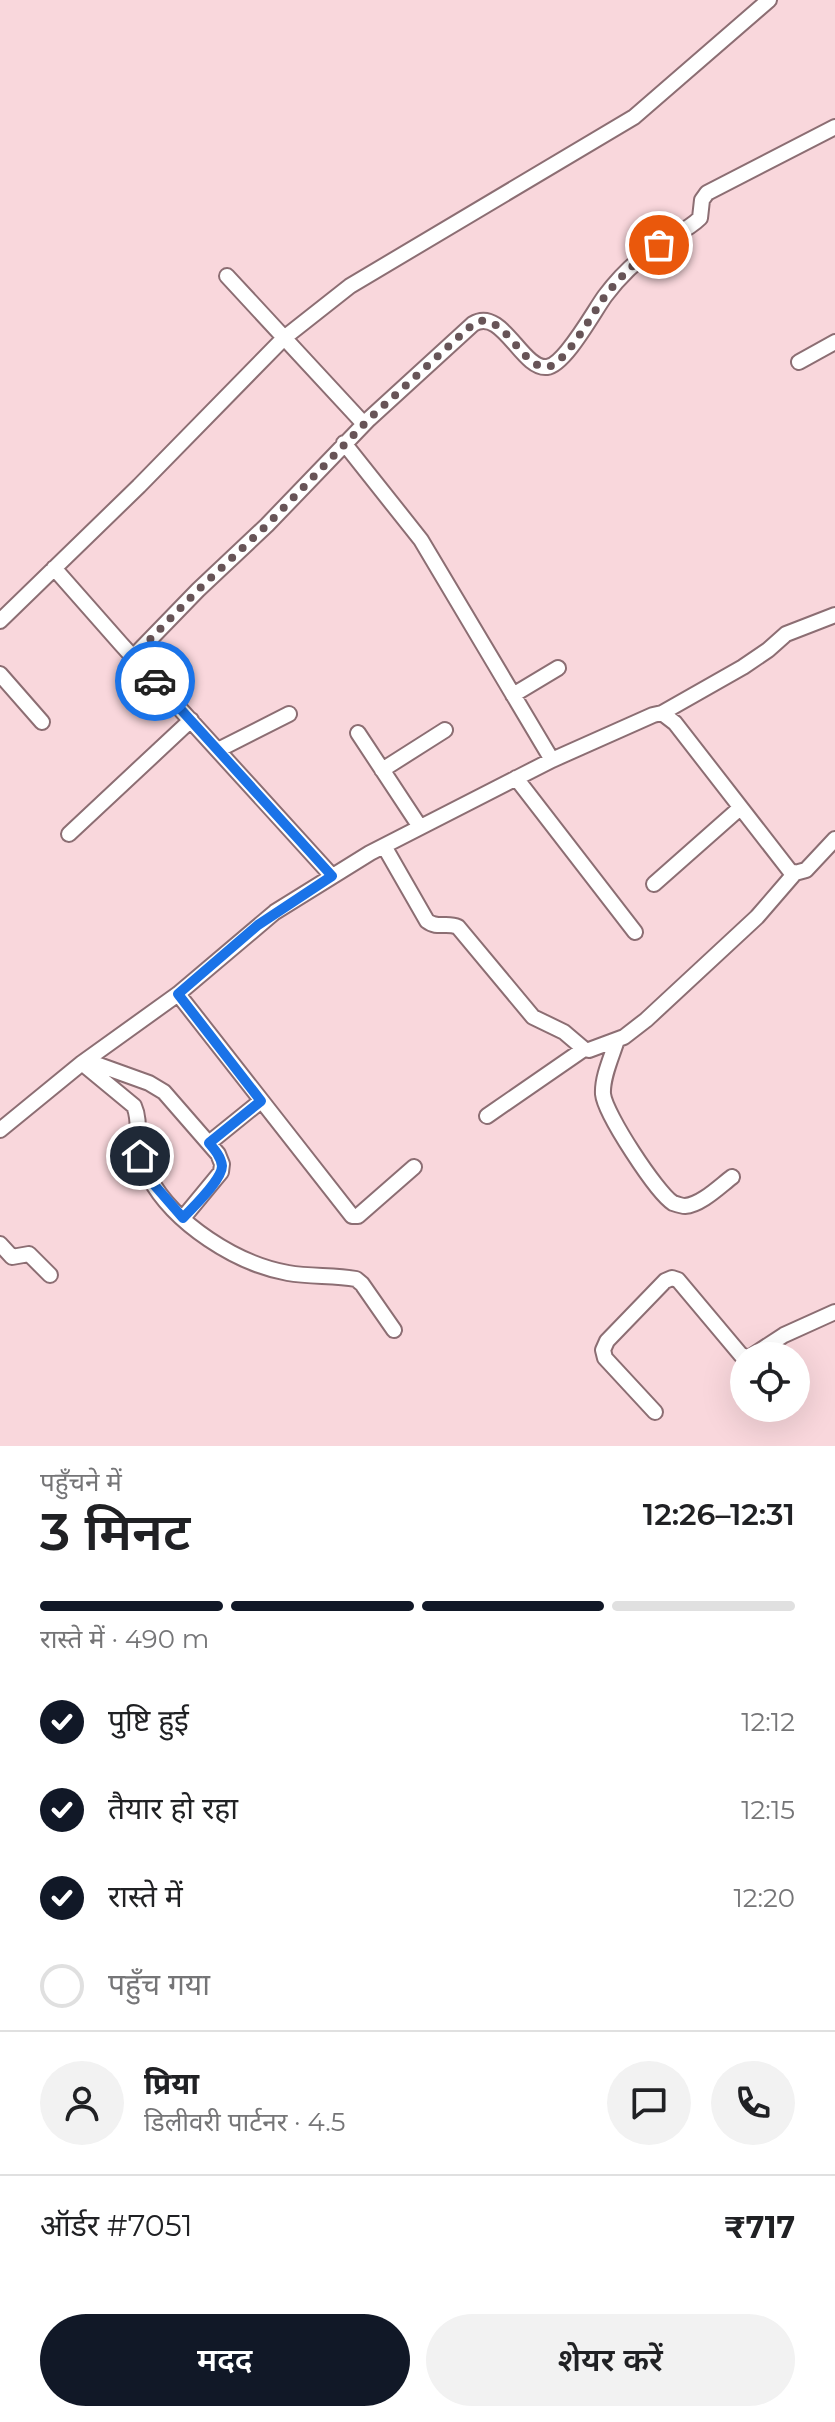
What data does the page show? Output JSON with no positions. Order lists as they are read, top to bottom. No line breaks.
{"page":{"heading":["3 मिनट","पहुँचने में","12:26–12:31"],"panel":["प्रिया","डिलीवरी पार्टनर · 4.5","ऑर्डर #7051","₹717"],"bar":"रास्ते में · 490 m","list":[["पुष्टि हुई","12:12"],["तैयार हो रहा","12:15"],["रास्ते में","12:20"],"पहुँच गया"],"buttons":["मदद","शेयर करें"]}}
